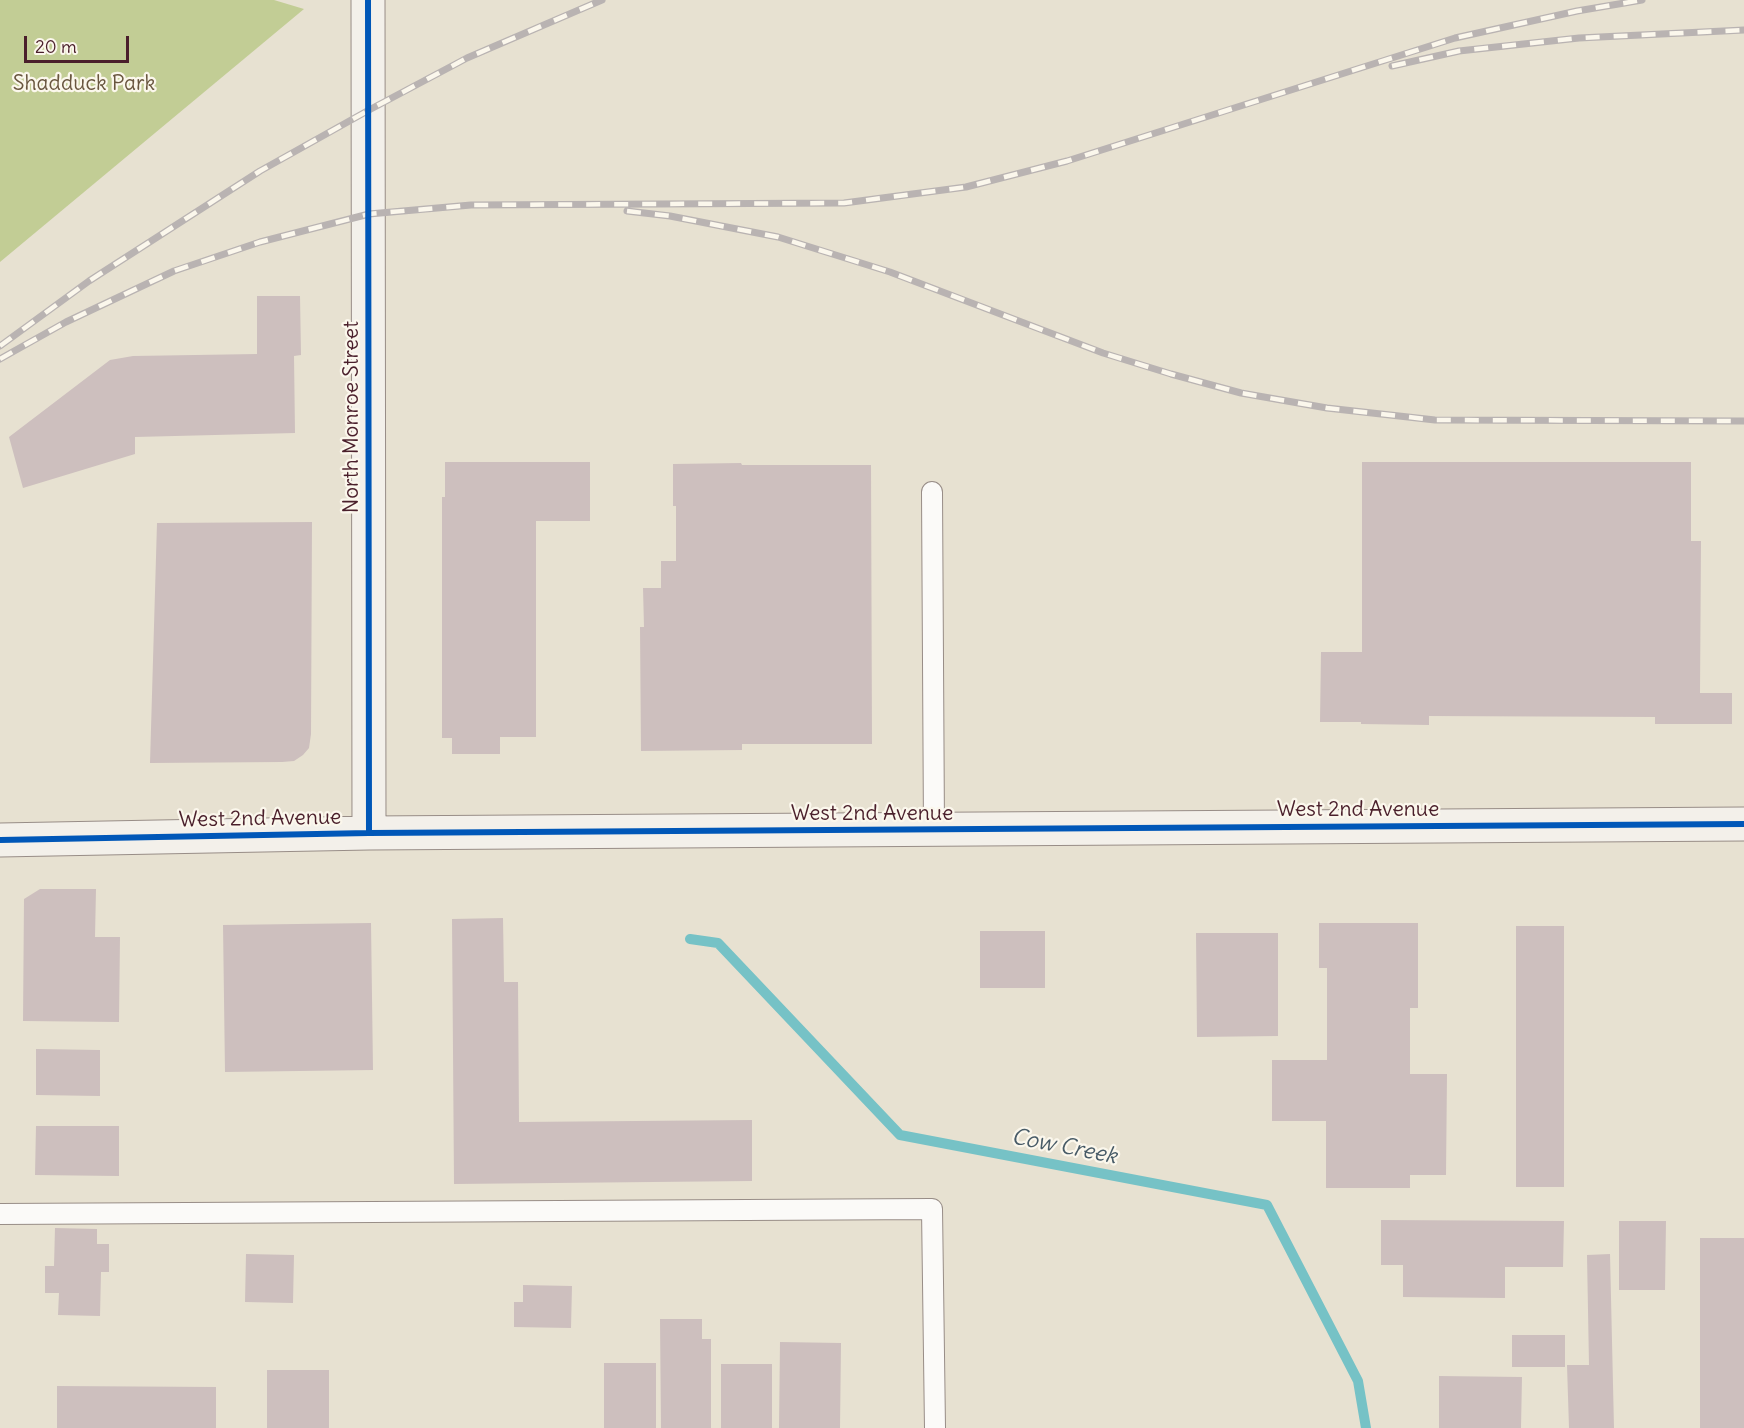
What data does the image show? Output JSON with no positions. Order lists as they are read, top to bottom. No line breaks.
{"streets":{"street":["North Monroe Street","West 2nd Avenue"]},"crossings":[["North Monroe Street","West 2nd Avenue"]],"water":["Cow Creek"],"parks":["Shadduck Park"],"scale_bar":"20 m"}
